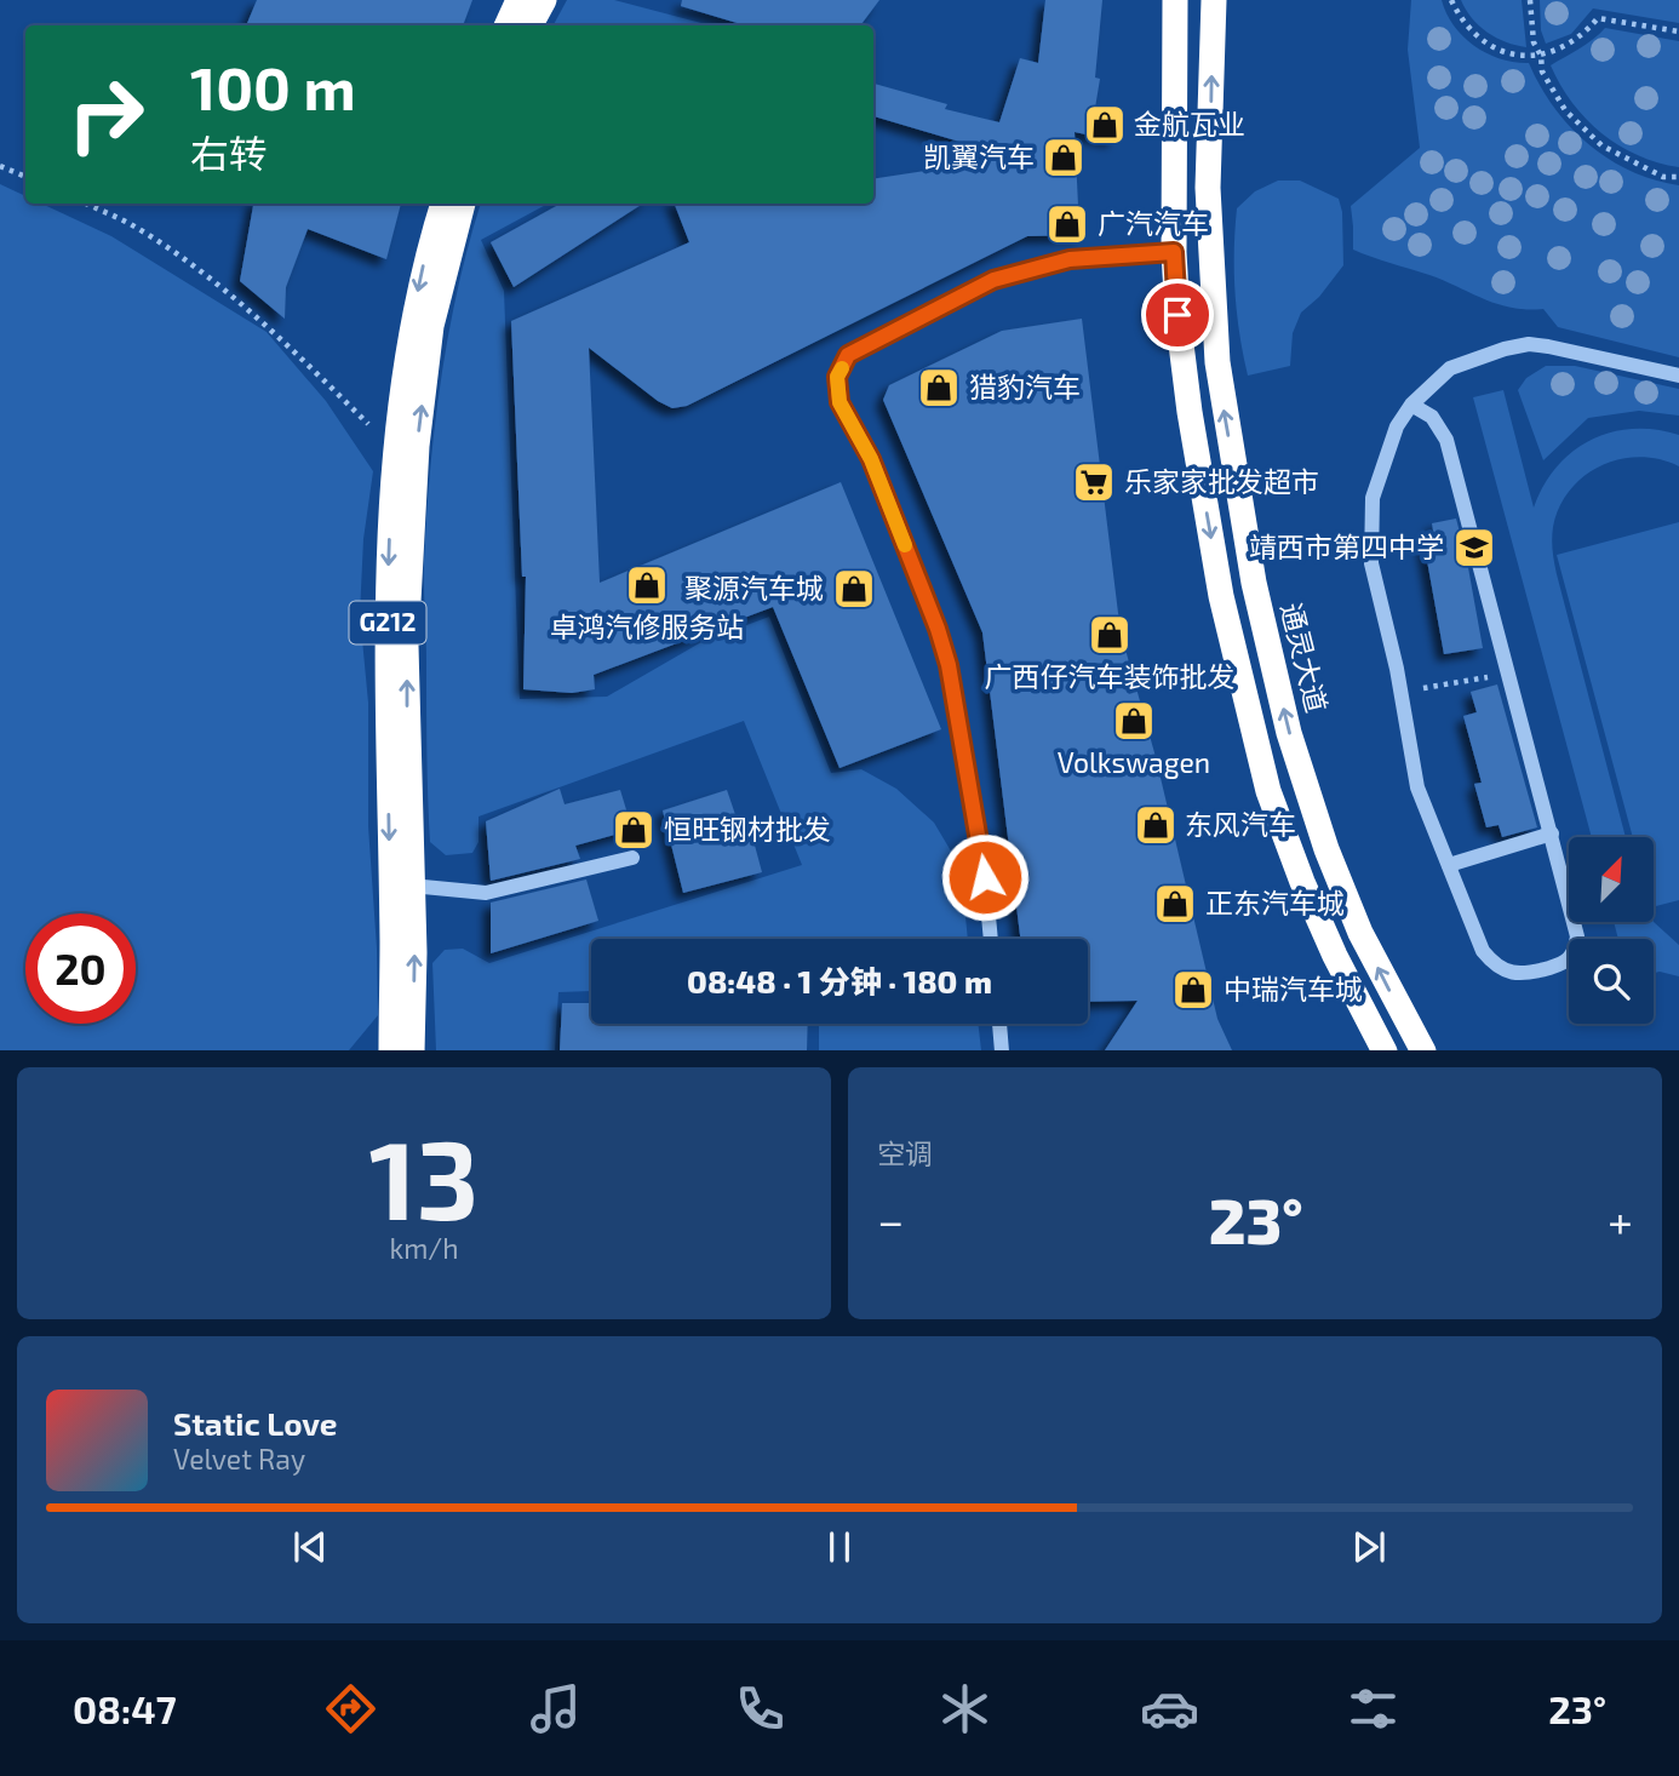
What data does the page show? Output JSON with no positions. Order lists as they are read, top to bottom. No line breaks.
{"streets":{"highway":["G212","通灵大道"]},"places":{"shop":["金航瓦业","凯翼汽车","广汽汽车","猎豹汽车","卓鸿汽修服务站","聚源汽车城","广西仔汽车装饰批发","Volkswagen","东风汽车","恒旺钢材批发","正东汽车城","中瑞汽车城"],"supermarket":["乐家家批发超市"],"school or university":["靖西市第四中学"]},"north":"top right","page":{"turn":["100 m","右转"],"limit":"20","trip":"08:48 · 1 分钟 · 180 m","tile":[["13","km/h"],"空调"],"heat":["−","23°","+"],"song":["Static Love","Velvet Ray"],"tabs":["08:47","23°"]}}
